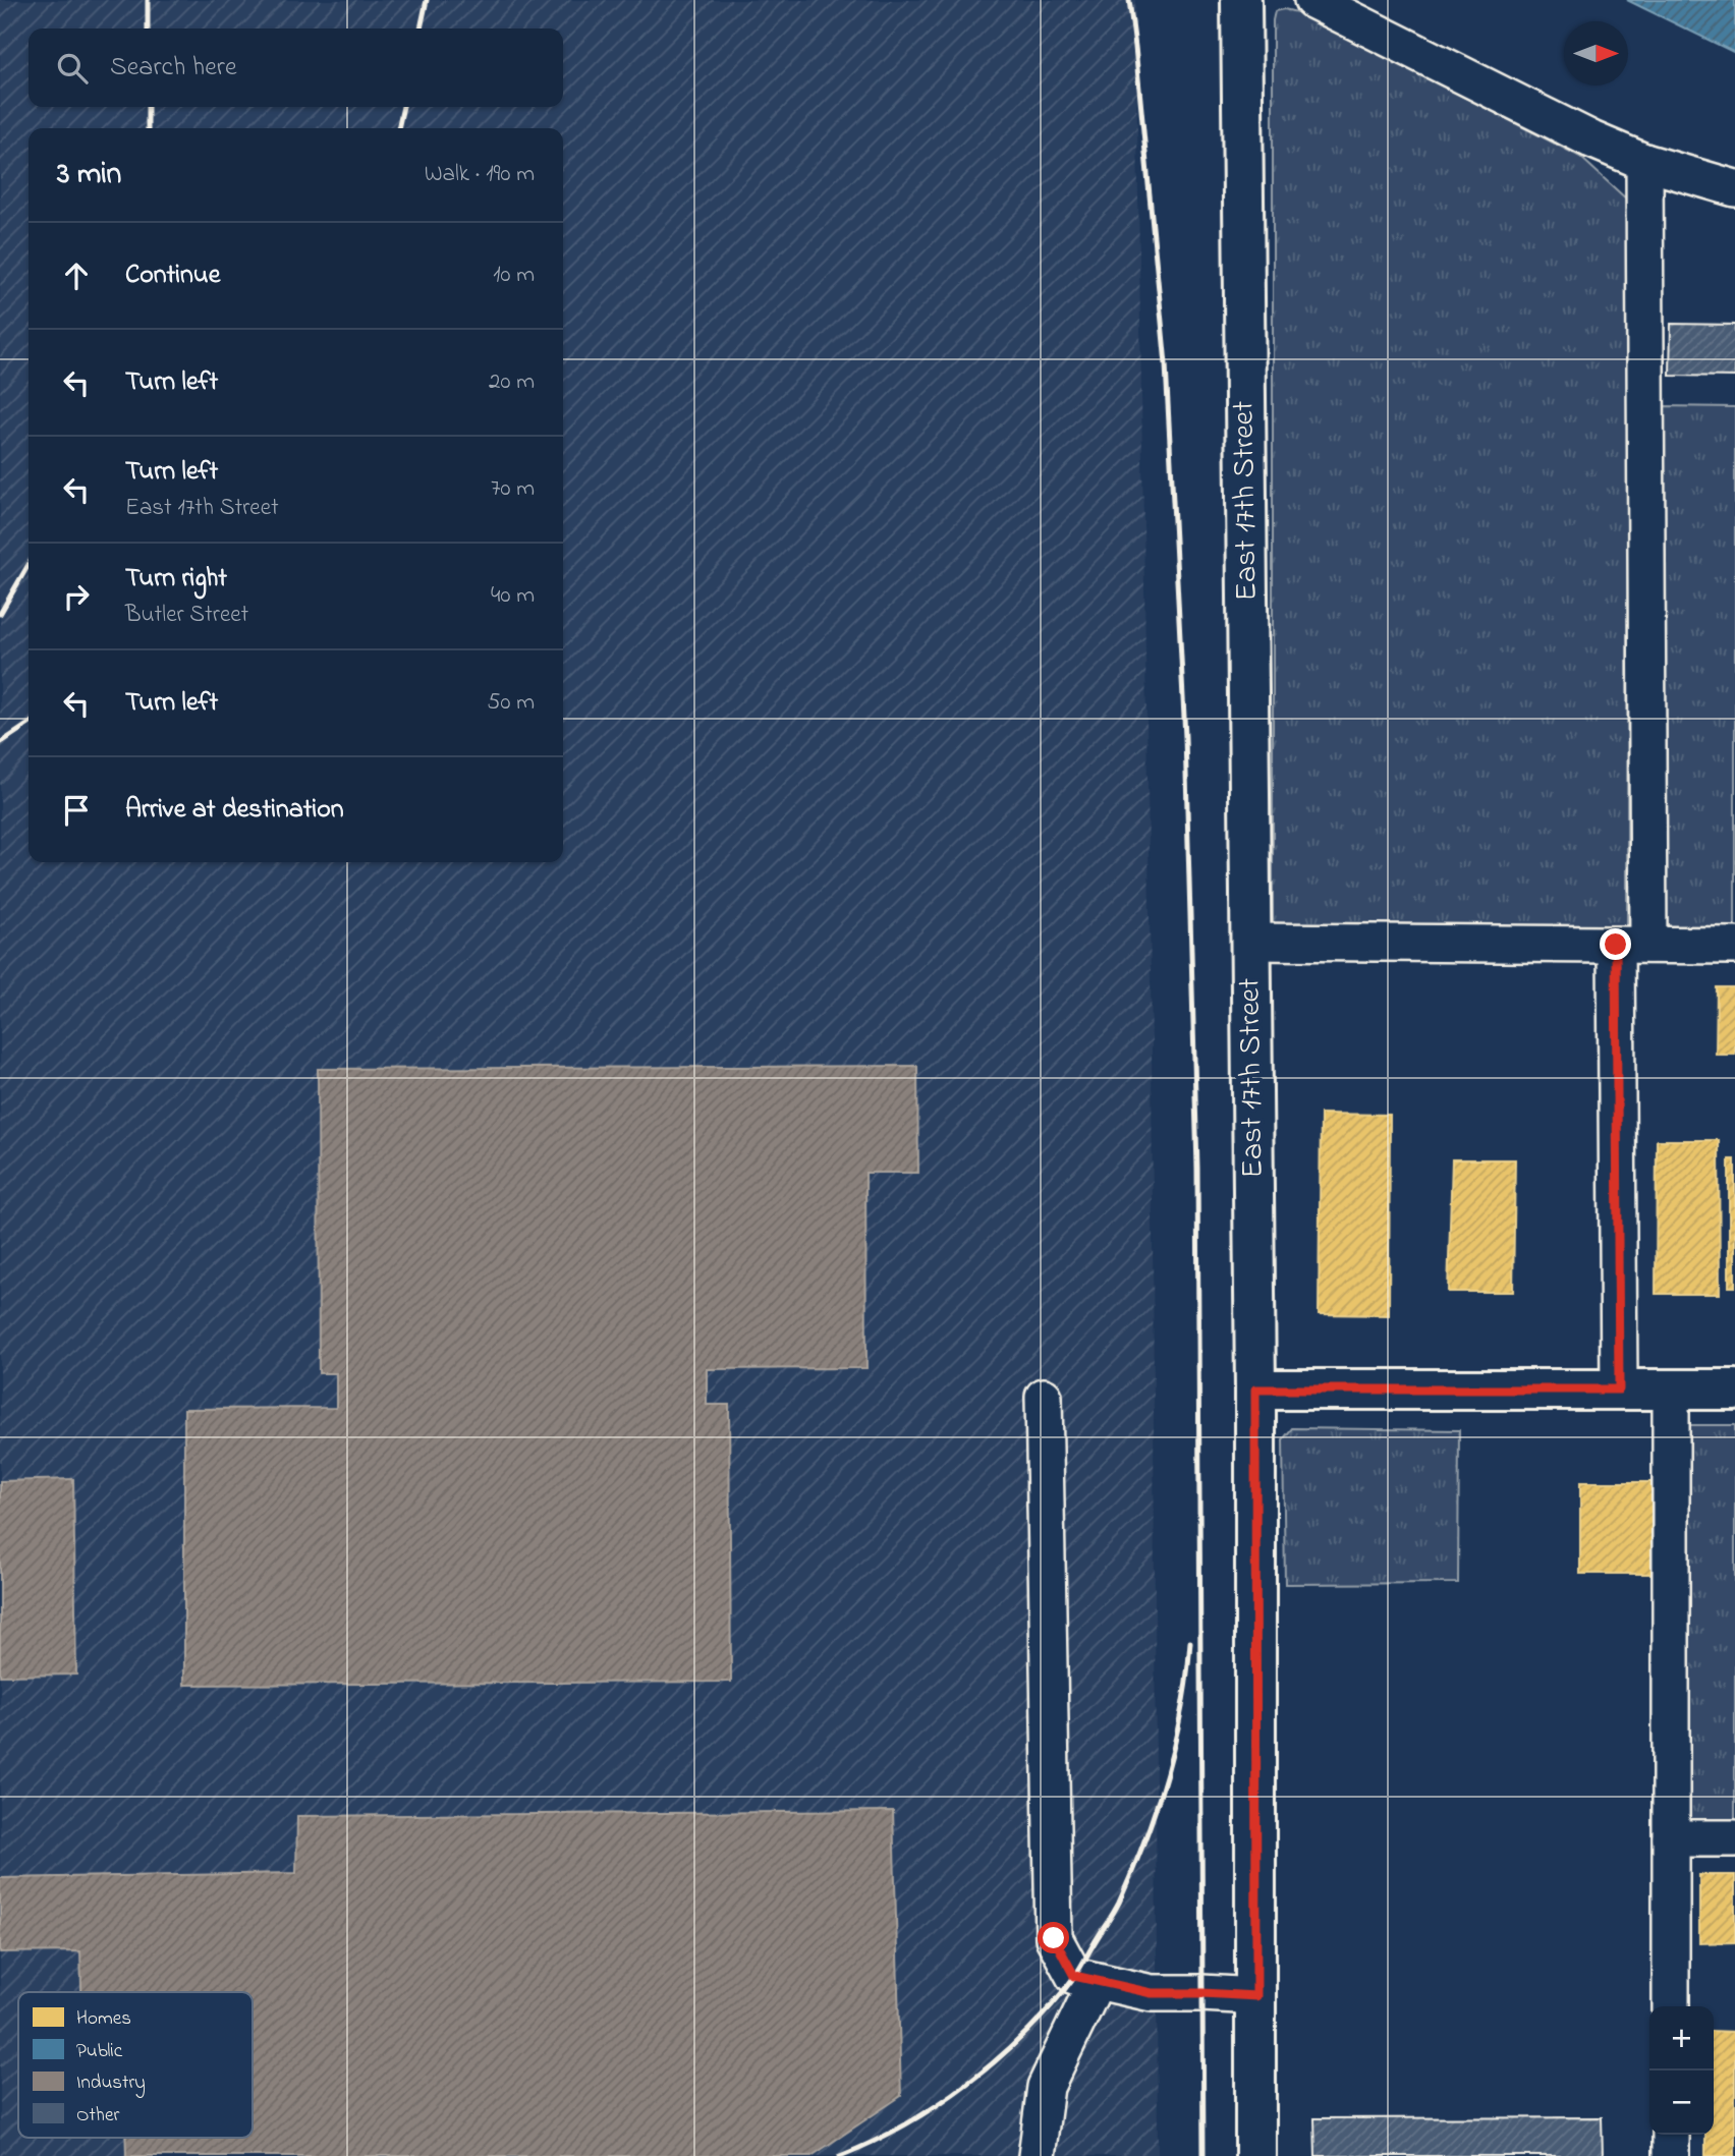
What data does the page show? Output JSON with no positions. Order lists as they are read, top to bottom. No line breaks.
{"streets":{"street":["East 17th Street"]},"legend":["Homes","Public","Industry","Other"],"north":"right","page":{"search":"Search here","heading":["3 min","Walk · 190 m"],"list":[["Continue","10 m"],["Turn left","20 m"],["Turn left","East 17th Street","70 m"],["Turn right","Butler Street","40 m"],["Turn left","50 m"],"Arrive at destination"],"map_buttons":["+","−"]}}
